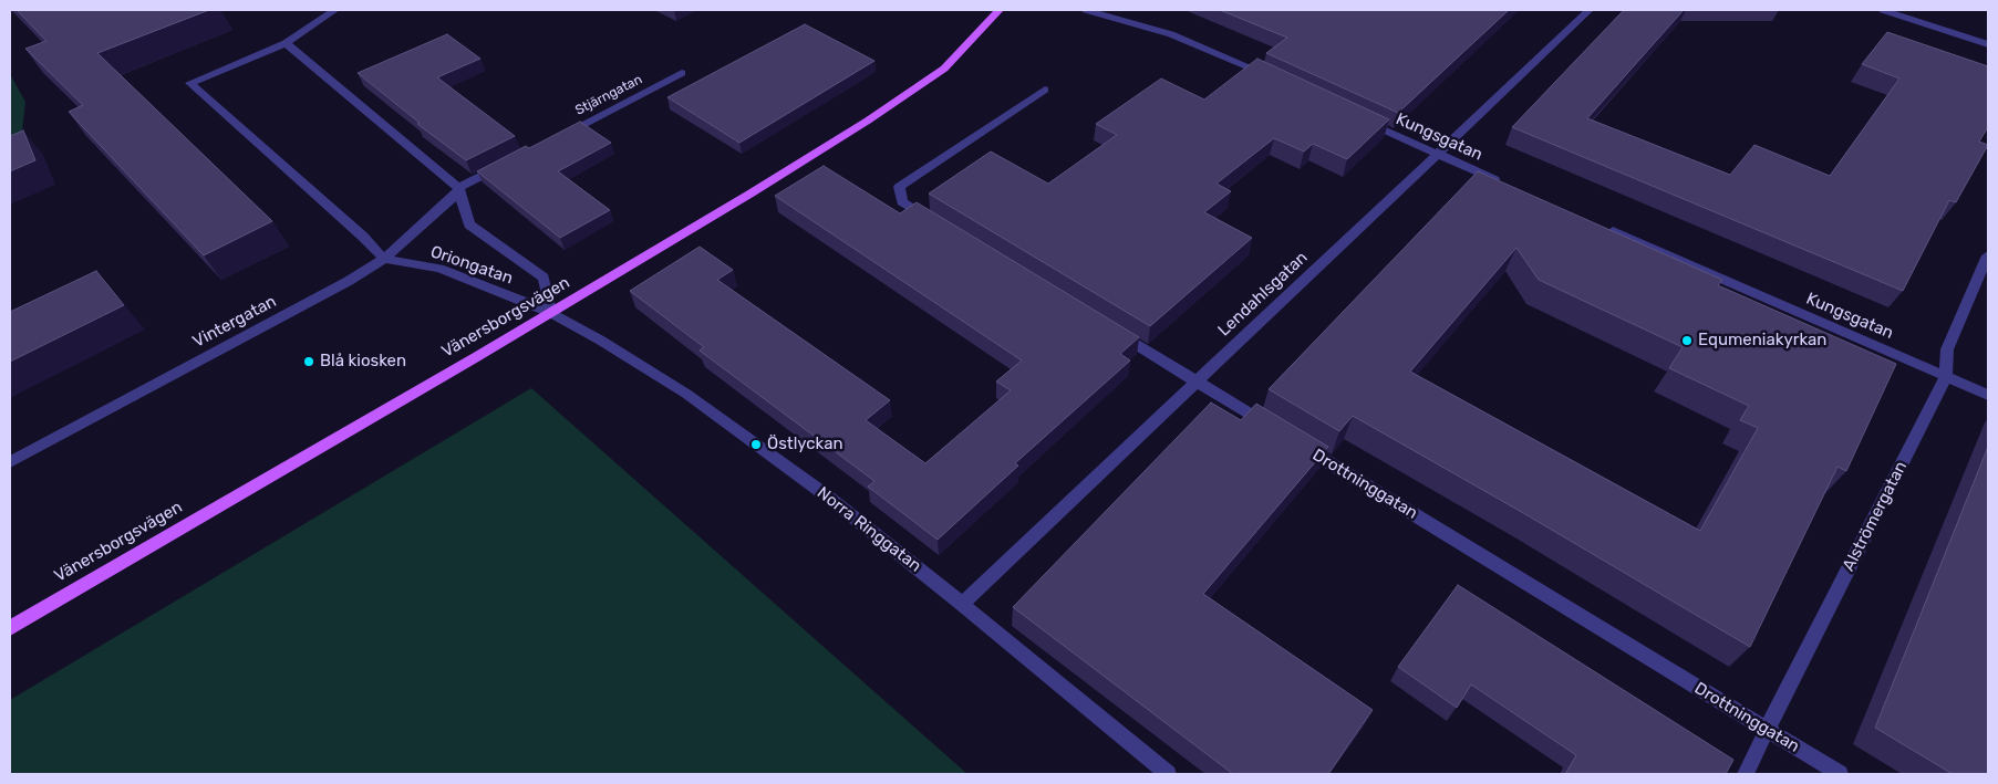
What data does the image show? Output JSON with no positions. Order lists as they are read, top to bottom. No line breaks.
{"streets":{"main road":["Vänersborgsvägen"],"street":["Stjärngatan","Kungsgatan","Oriongatan","Lendahlsgatan","Vintergatan","Drottninggatan","Alströmergatan","Norra Ringgatan"]},"crossings":[["Kungsgatan","Lendahlsgatan"],["Kungsgatan","Alströmergatan"],["Oriongatan","Vänersborgsvägen"],["Oriongatan","Vintergatan"],["Oriongatan","Norra Ringgatan"],["Lendahlsgatan","Norra Ringgatan"],["Vänersborgsvägen","Norra Ringgatan"],["Drottninggatan","Alströmergatan"]],"places":["Equmeniakyrkan","Blå kiosken","Östlyckan"]}
